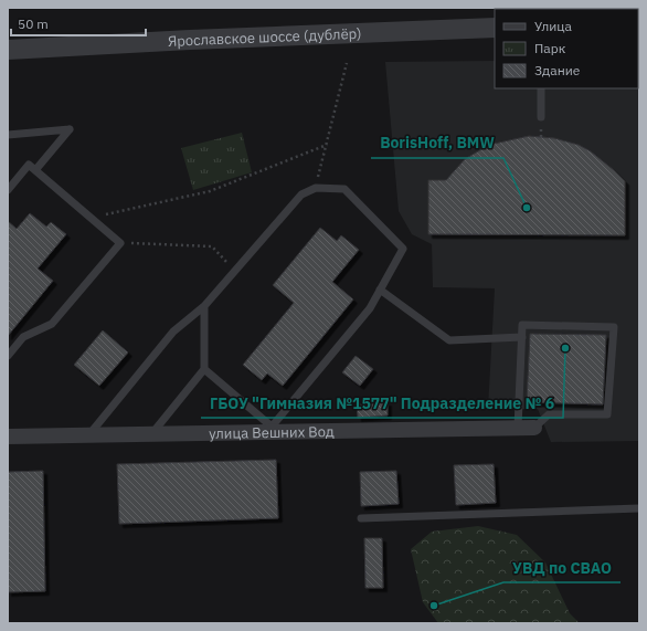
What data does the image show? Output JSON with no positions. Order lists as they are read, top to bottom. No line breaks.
{"streets":{"street":["Ярославское шоссе (дублёр)","улица Вешних Вод"]},"places":["BorisHoff, BMW","ГБОУ \"Гимназия №1577\" Подразделение № 6","УВД по СВАО"],"legend":["Улица","Парк","Здание"],"scale_bar":"50 m"}
